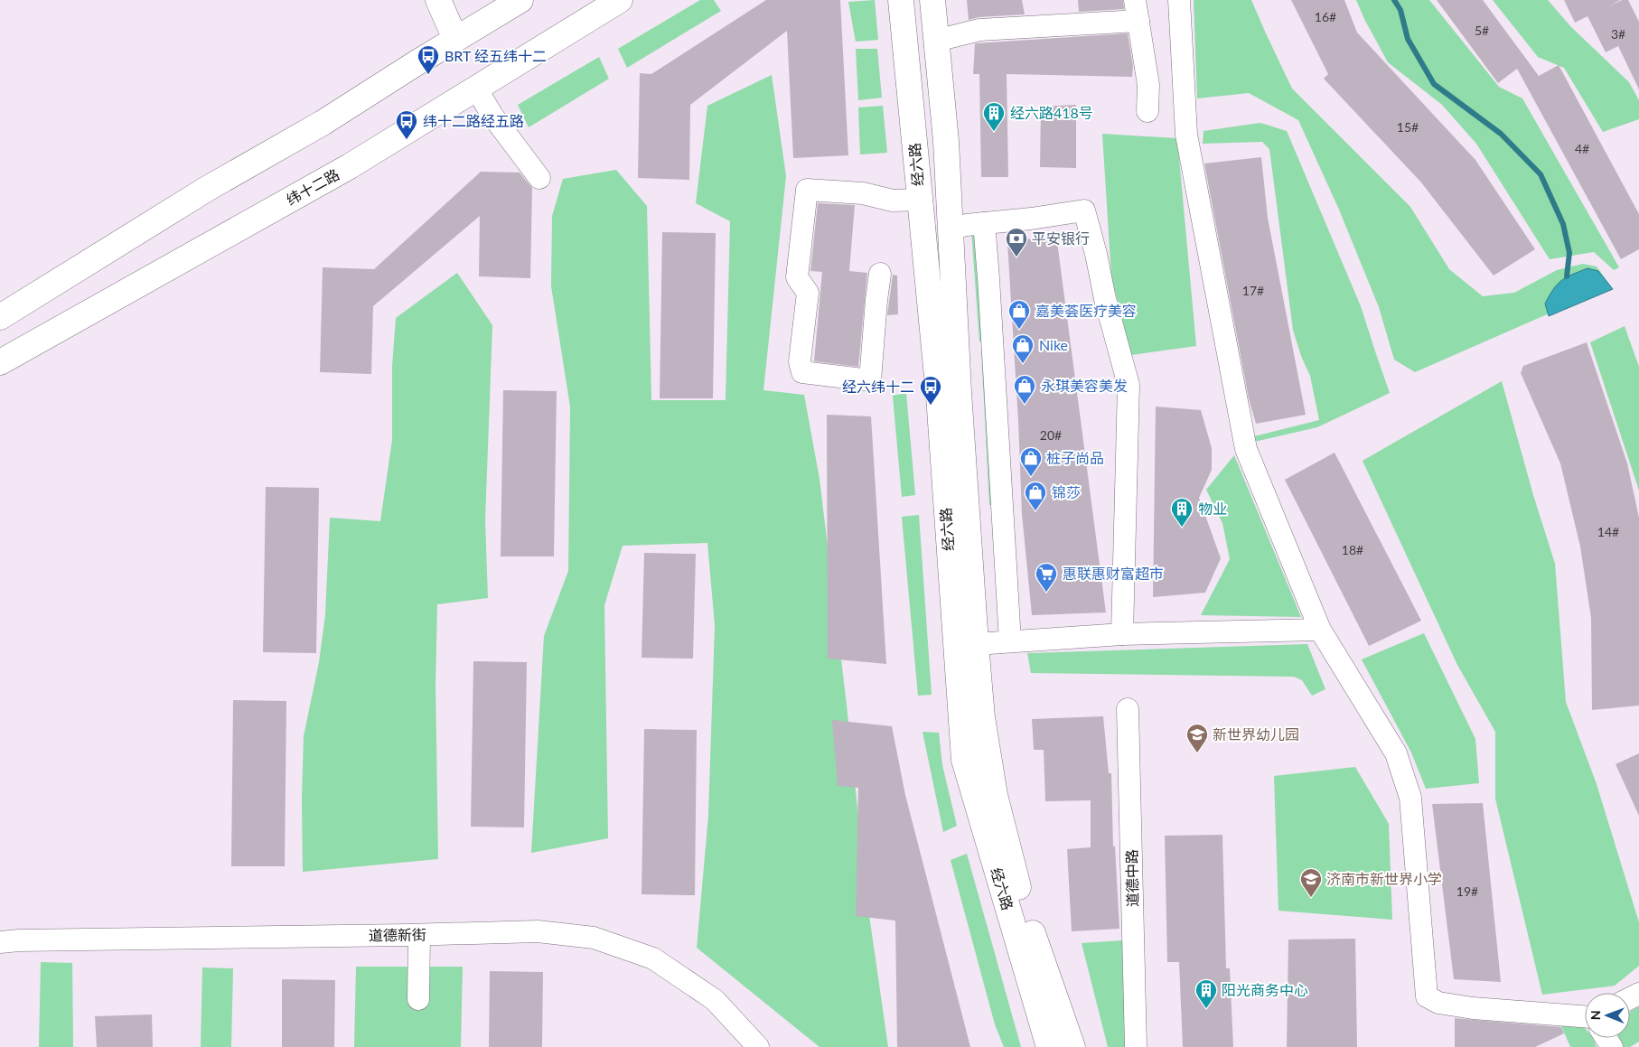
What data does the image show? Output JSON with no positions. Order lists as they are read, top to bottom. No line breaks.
{"streets":{"main road":["经六路","纬十二路"],"street":["道德中路","道德新街"]},"places":{"bus stop":["BRT 经五纬十二","纬十二路经五路","经六纬十二"],"building":["经六路418号","物业","阳光商务中心"],"bank":["平安银行"],"shop":["嘉美荟医疗美容","Nike","永琪美容美发","桩子尚品","锦莎"],"supermarket":["惠联惠财富超市"],"school or university":["新世界幼儿园","济南市新世界小学"]},"house_numbers":["16#","5#","3#","15#","4#","17#","20#","14#","18#","19#"],"north":"left"}
